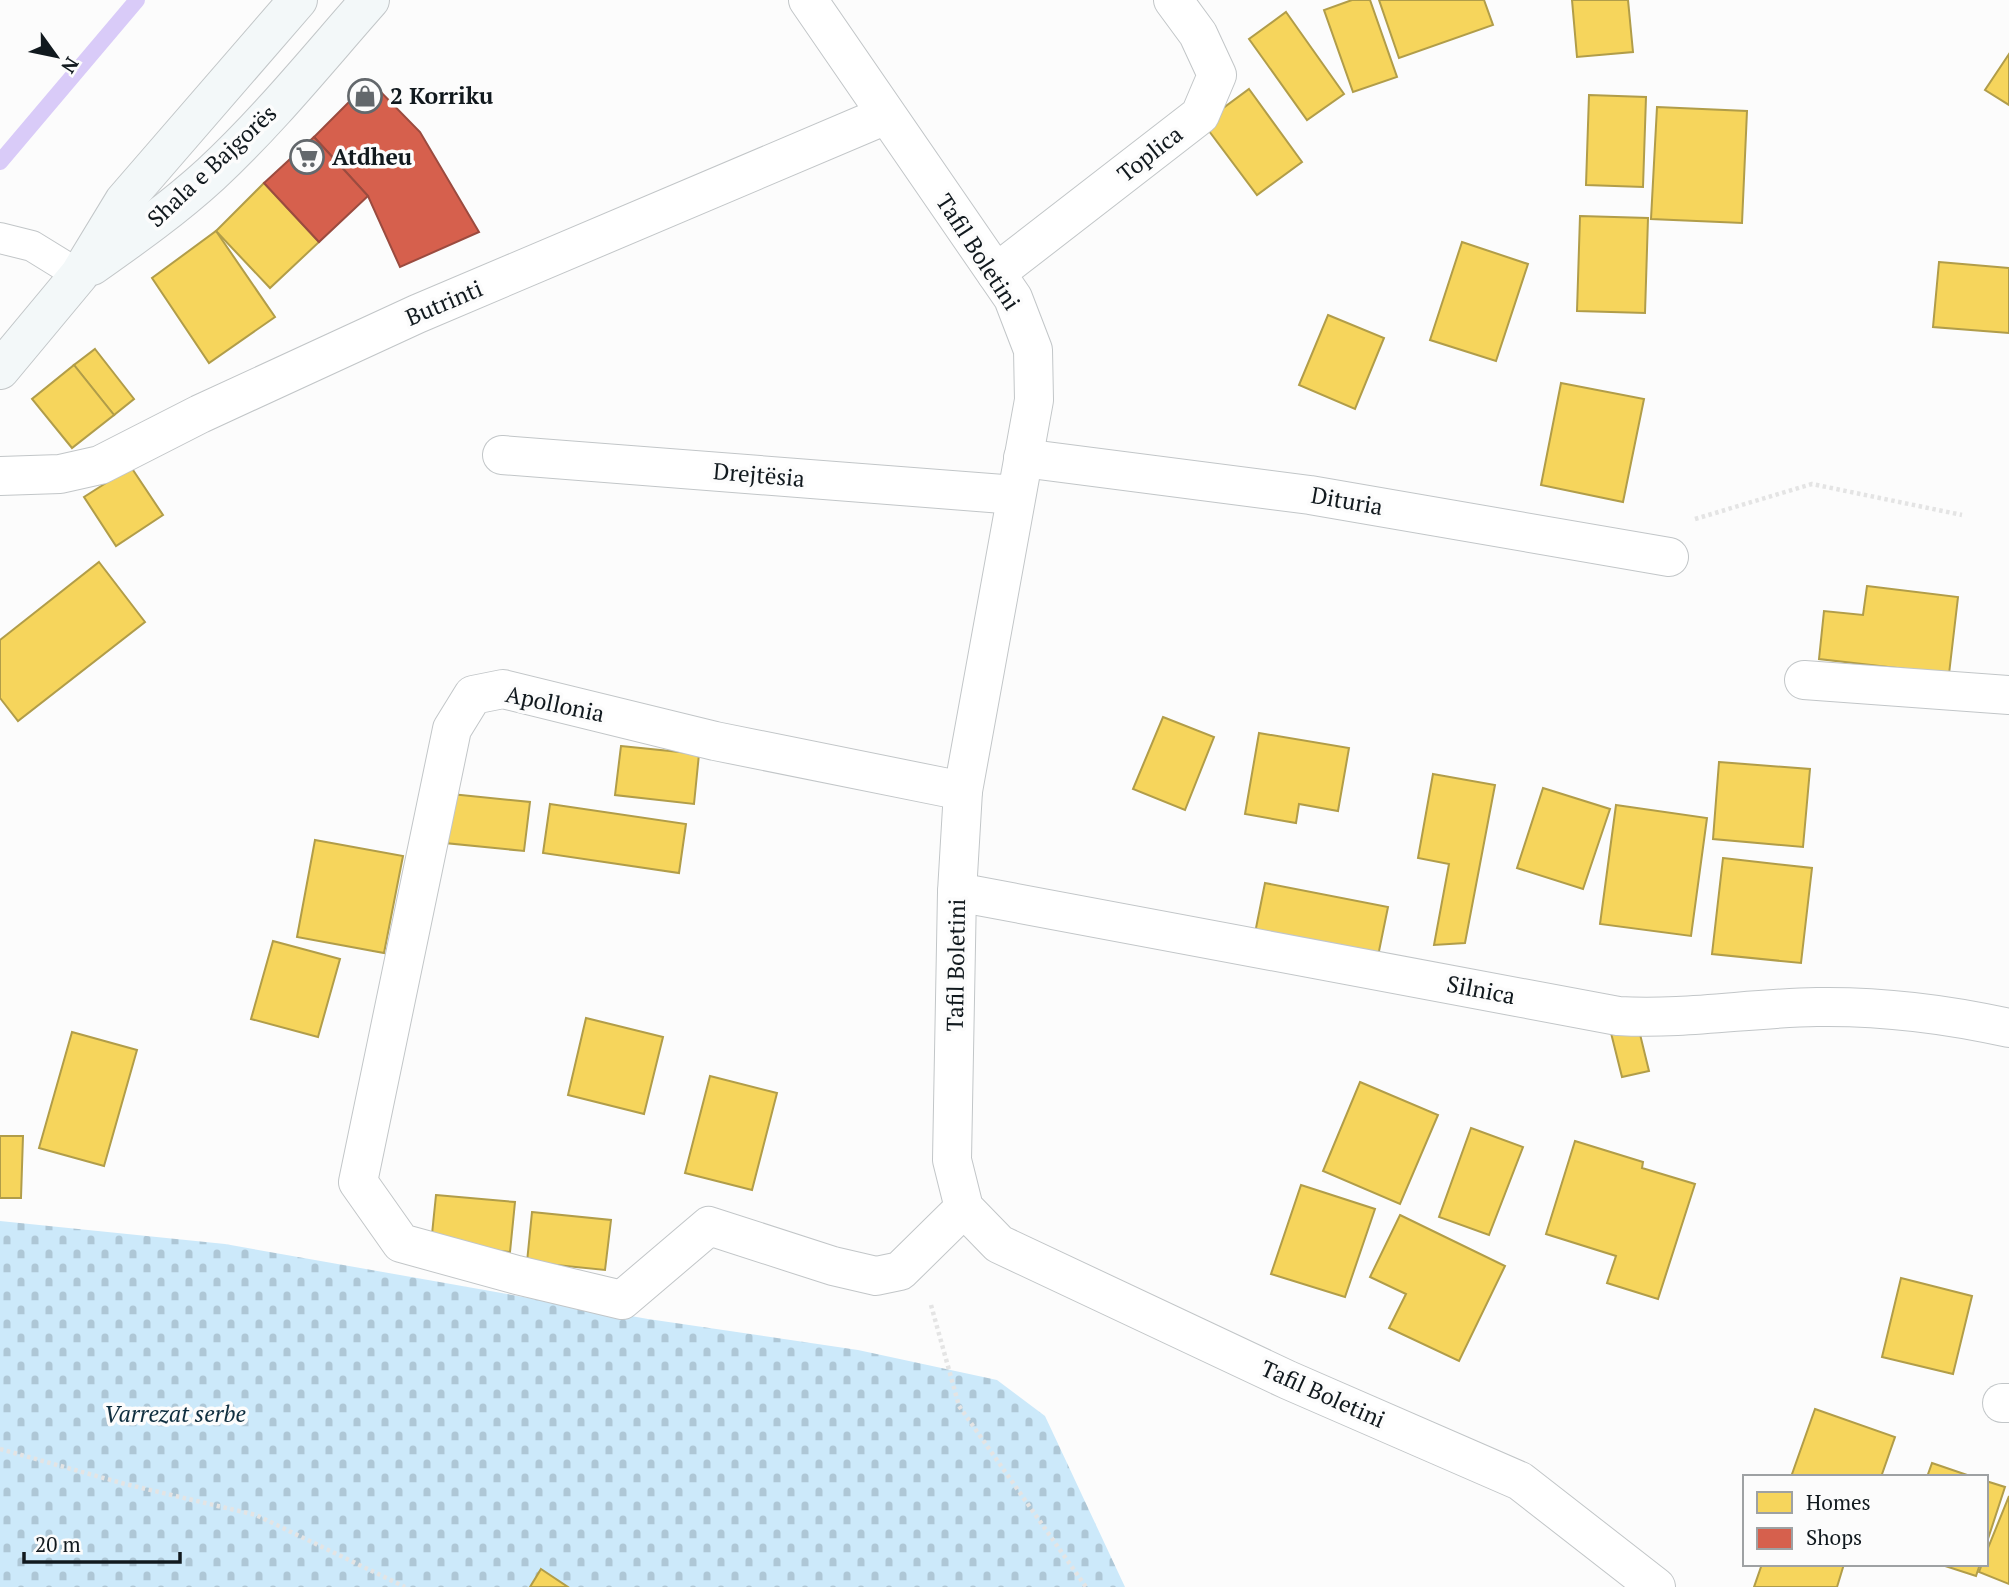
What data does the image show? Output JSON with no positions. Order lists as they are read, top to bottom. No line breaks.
{"streets":{"main road":["Shala e Bajgorës"],"street":["Toplica","Tafil Boletini","Butrinti","Drejtësia","Dituria","Apollonia","Silnica"]},"crossings":[["Toplica","Tafil Boletini"],["Tafil Boletini","Butrinti"],["Tafil Boletini","Drejtësia"],["Tafil Boletini","Dituria"],["Tafil Boletini","Apollonia"],["Tafil Boletini","Silnica"]],"parks":["Varrezat serbe"],"places":{"shop":["2 Korriku"],"supermarket":["Atdheu"]},"legend":["Homes","Shops"],"scale_bar":"20 m","north":"bottom right"}
